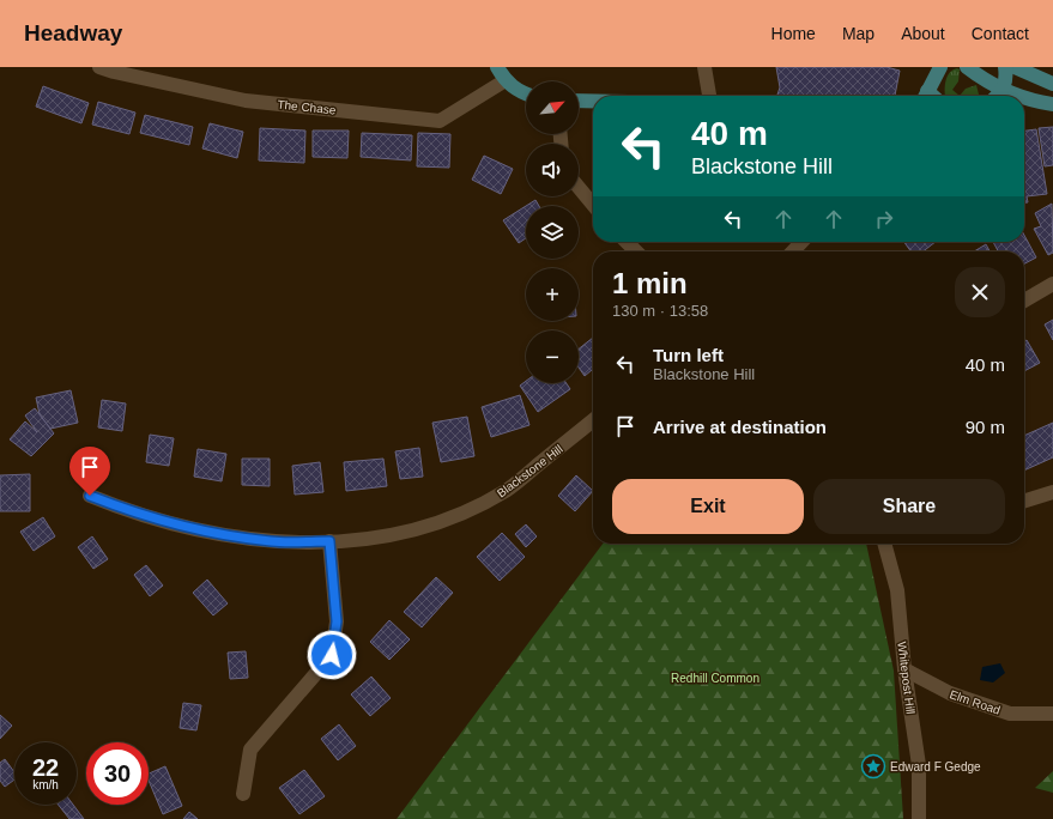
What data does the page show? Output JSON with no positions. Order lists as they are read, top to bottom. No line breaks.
{"streets":{"street":["The Chase","Blackstone Hill","Whitepost Hill","Elm Road"]},"crossings":[["Whitepost Hill","Elm Road"]],"parks":["Redhill Common"],"places":{"place":["Edward F Gedge"]},"north":"top right","page":{"header":"Headway","nav":["Home","Map","About","Contact"],"map_buttons":["+","−"],"turn":["40 m","Blackstone Hill"],"heading":["1 min","130 m · 13:58"],"list":[{"name":"Turn left","note":"Blackstone Hill","value":"40 m"},{"name":"Arrive at destination","value":"90 m"}],"buttons":["Exit","Share"],"speed":"22 km/h","limit":"30"}}
